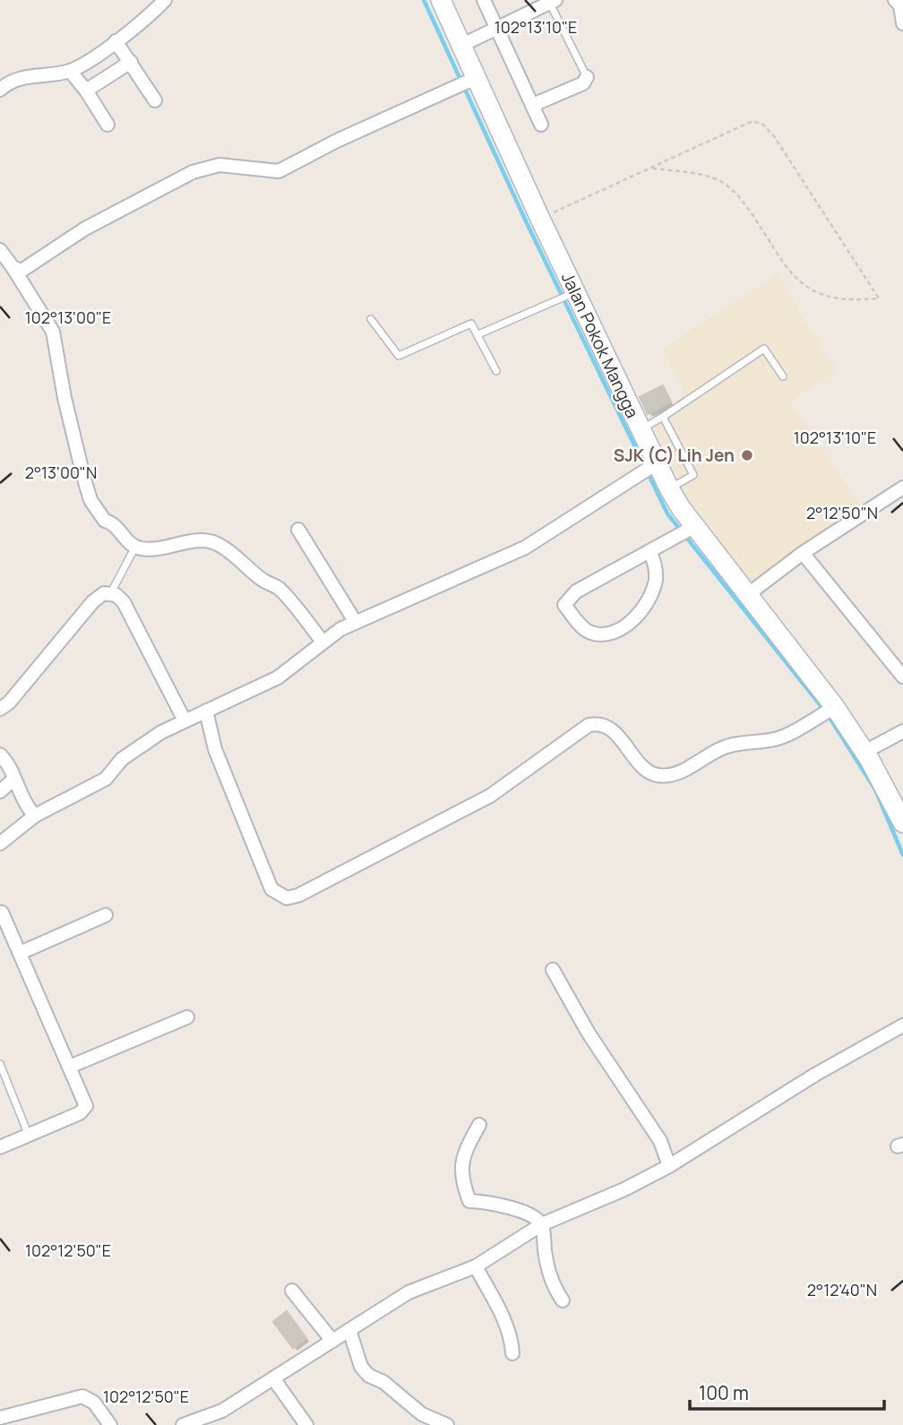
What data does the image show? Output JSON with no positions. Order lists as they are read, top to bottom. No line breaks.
{"streets":{"main road":["Jalan Pokok Mangga"]},"places":["SJK (C) Lih Jen"],"scale_bar":"100 m","coordinates":["102°13'10\"E","102°13'00\"E","2°13'00\"N","2°12'50\"N","102°12'50\"E","2°12'40\"N"]}
